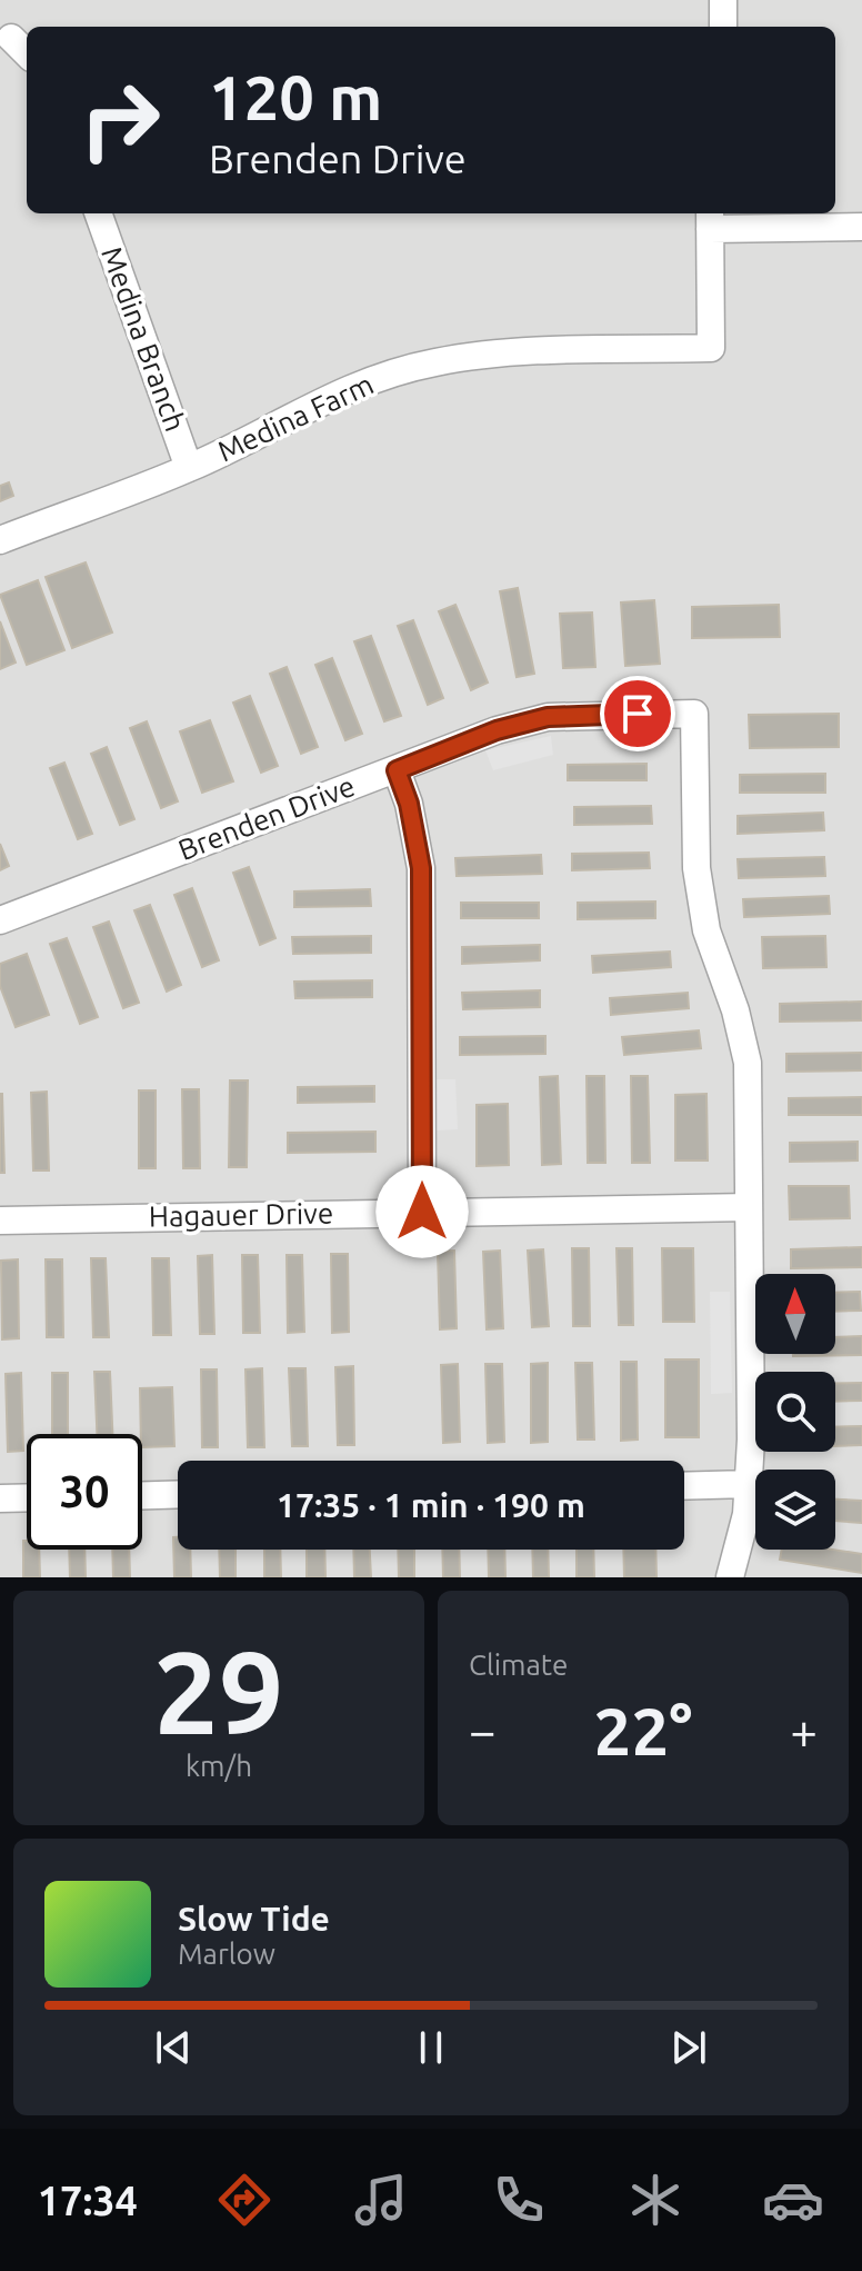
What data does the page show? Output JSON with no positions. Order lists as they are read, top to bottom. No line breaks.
{"streets":{"street":["Medina Branch","Medina Farm","Brenden Drive","Hagauer Drive"]},"crossings":[["Medina Branch","Medina Farm"],["Brenden Drive","Hagauer Drive"]],"north":"top","page":{"turn":["120 m","Brenden Drive"],"limit":"30","trip":"17:35 · 1 min · 190 m","tile":[["29","km/h"],"Climate"],"heat":["−","22°","+"],"song":["Slow Tide","Marlow"],"tabs":"17:34"}}
